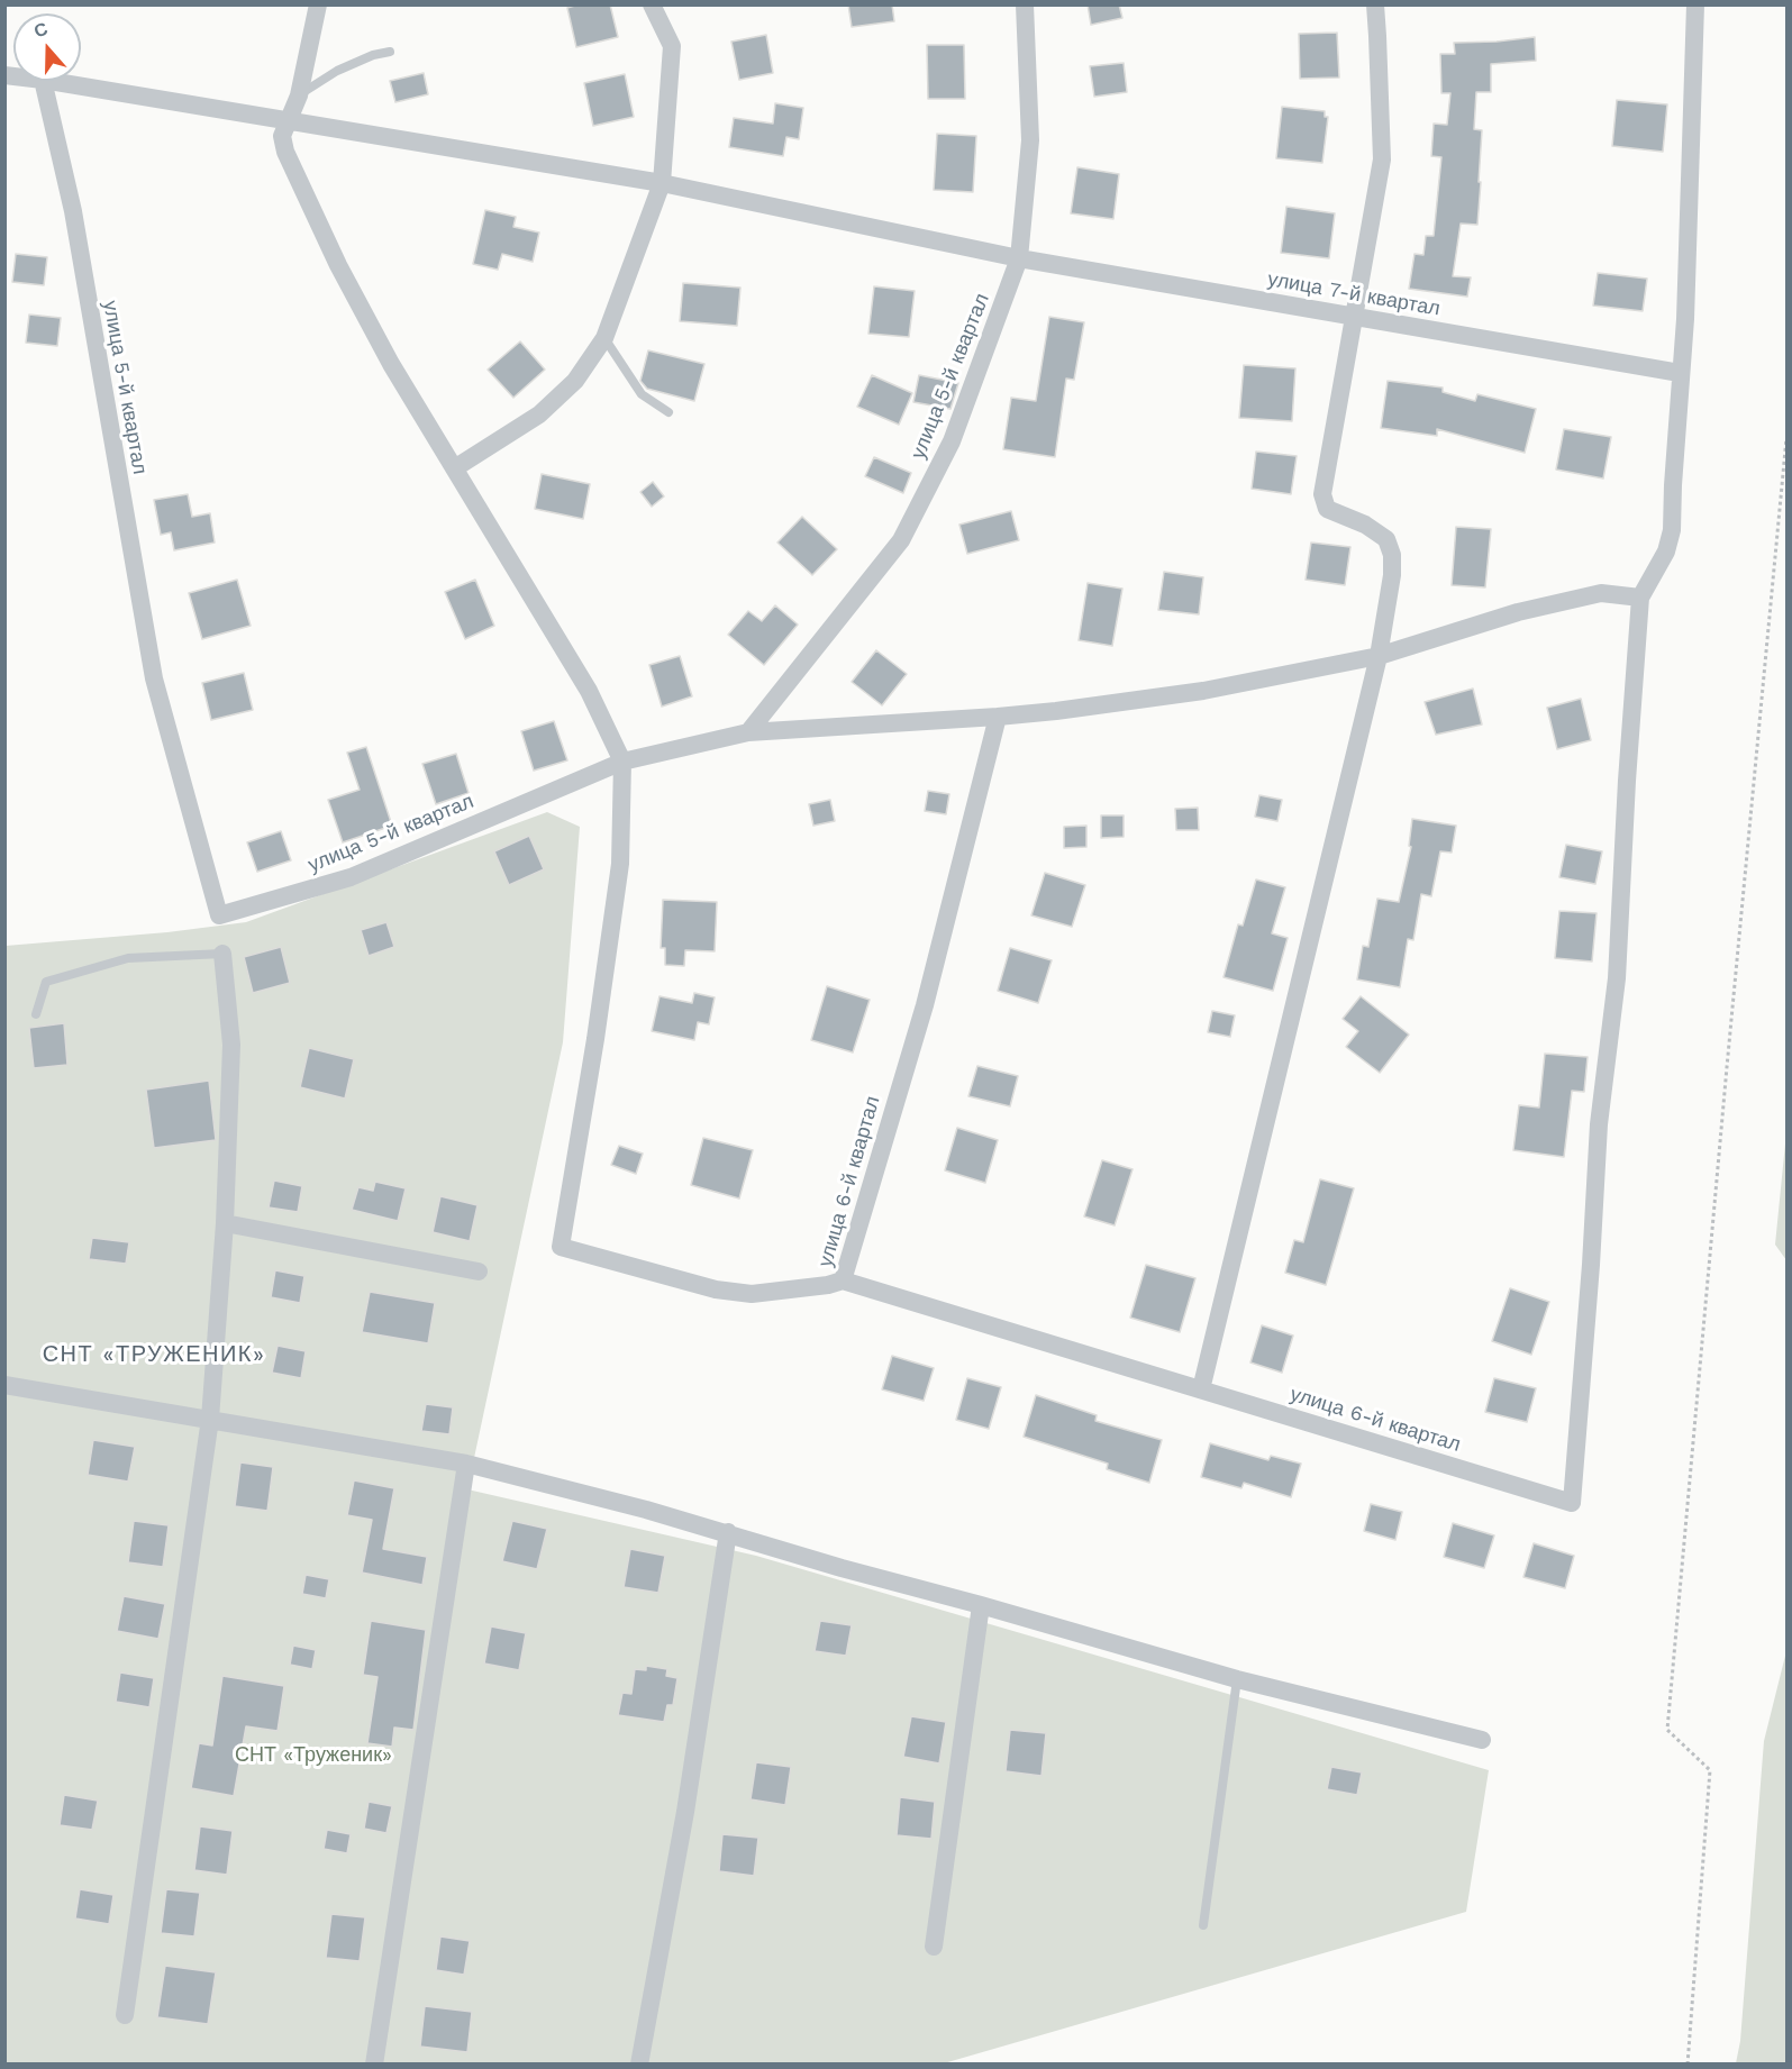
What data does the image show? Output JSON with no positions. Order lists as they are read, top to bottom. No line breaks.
{"streets":{"street":["улица 7-й квартал","улица 5-й квартал","улица 6-й квартал"]},"crossings":[["улица 7-й квартал","улица 5-й квартал"]],"districts":["СНТ «ТРУЖЕНИК»"],"parks":["СНТ «Труженик»"],"north":"top"}
